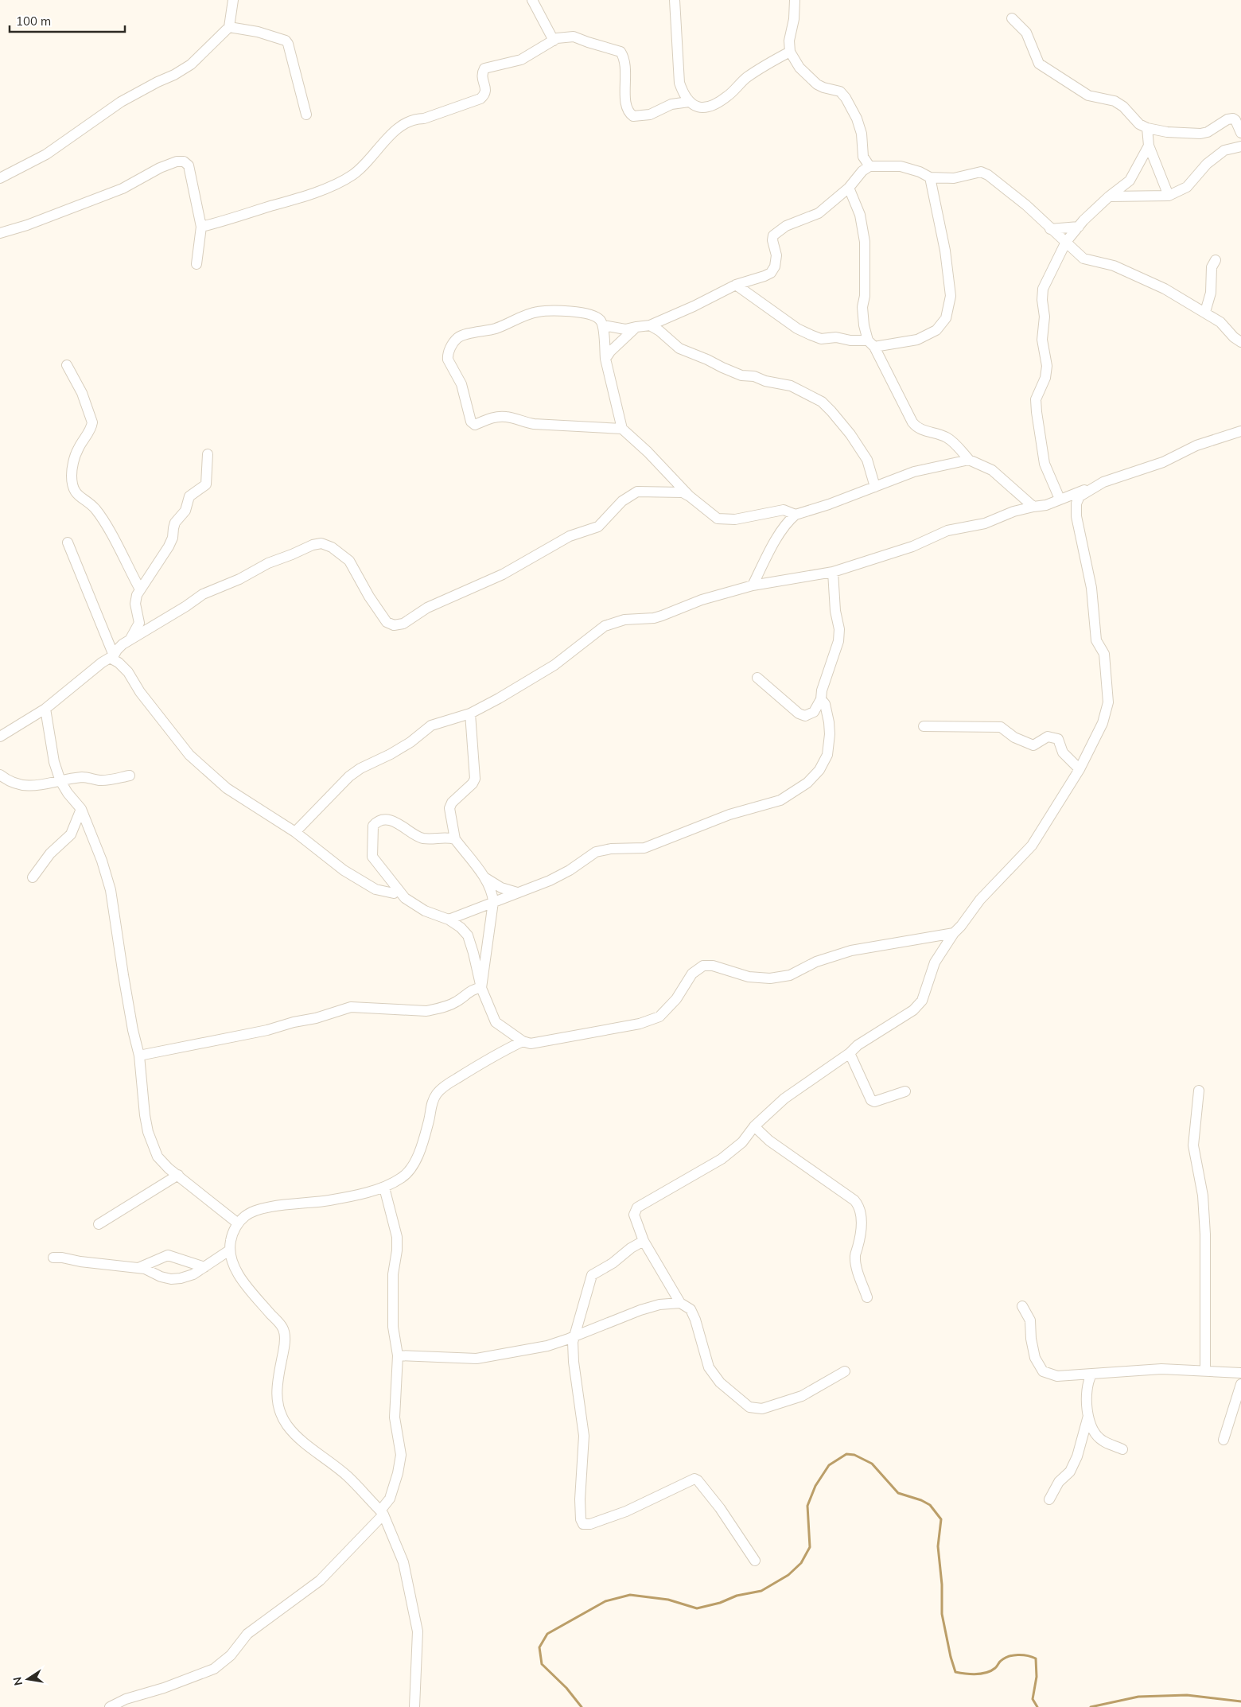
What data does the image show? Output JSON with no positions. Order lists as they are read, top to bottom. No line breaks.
{"scale_bar":"100 m","north":"left"}
